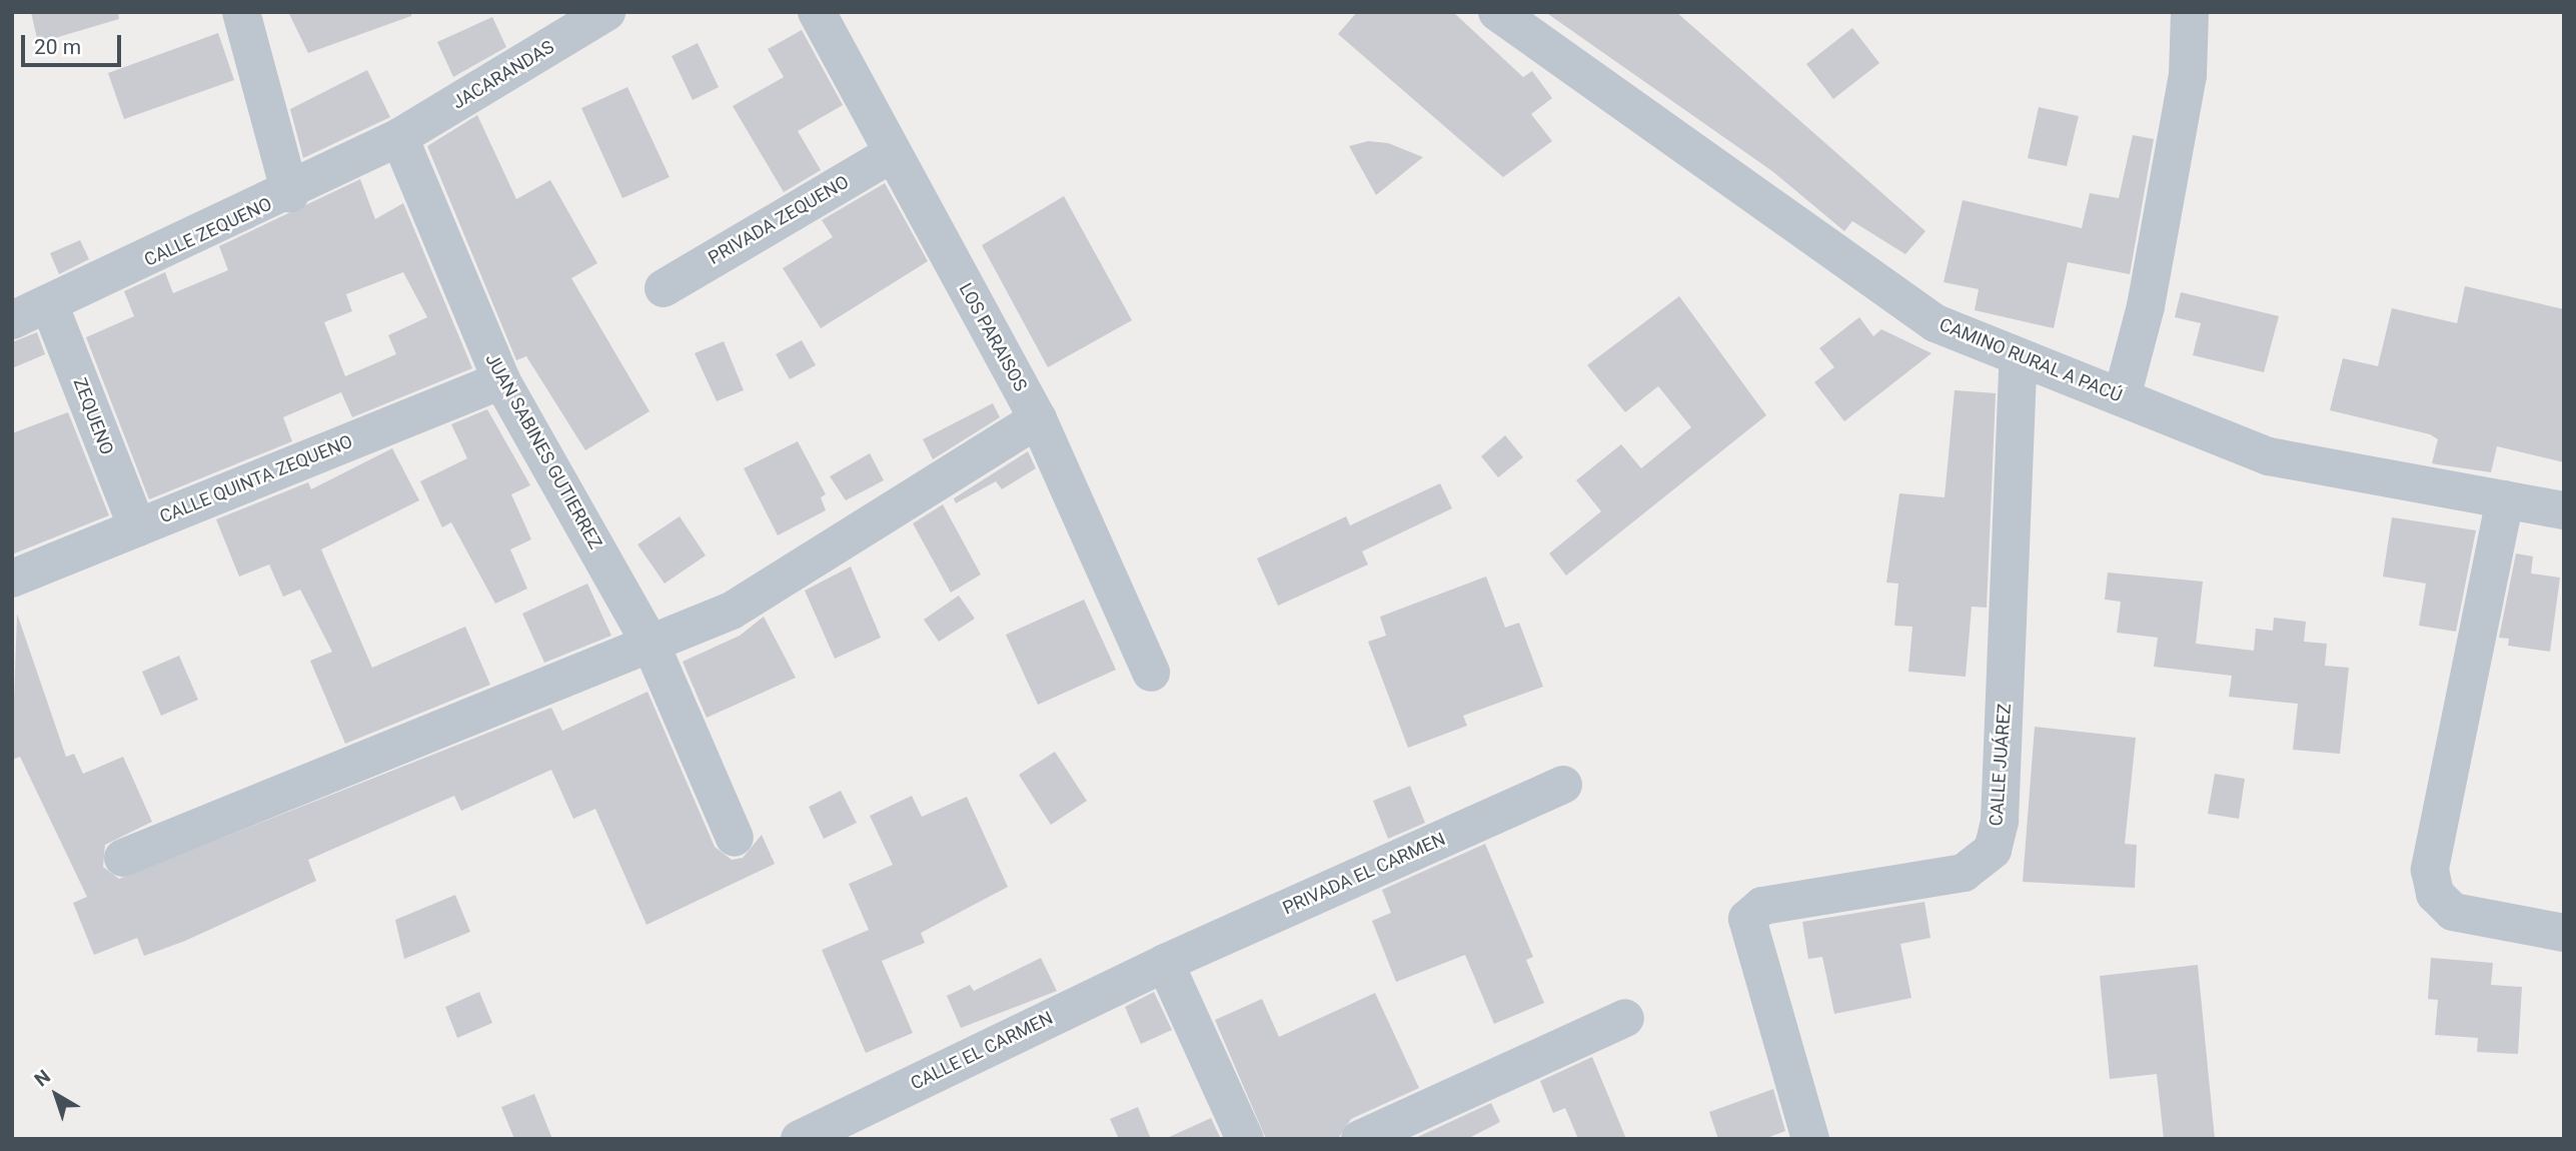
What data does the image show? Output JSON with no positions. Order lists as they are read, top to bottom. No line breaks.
{"streets":{"street":["JACARANDAS","PRIVADA ZEQUENO","CALLE ZEQUENO","LOS PARAISOS","CAMINO RURAL A PACÚ","ZEQUENO","JUAN SABINES GUTIERREZ","CALLE QUINTA ZEQUENO","CALLE JUÁREZ","PRIVADA EL CARMEN","CALLE EL CARMEN"]},"crossings":[["JACARANDAS","CALLE ZEQUENO"],["JACARANDAS","JUAN SABINES GUTIERREZ"],["PRIVADA ZEQUENO","LOS PARAISOS"],["CALLE ZEQUENO","ZEQUENO"],["CALLE ZEQUENO","JUAN SABINES GUTIERREZ"],["CAMINO RURAL A PACÚ","CALLE JUÁREZ"],["ZEQUENO","CALLE QUINTA ZEQUENO"],["JUAN SABINES GUTIERREZ","CALLE QUINTA ZEQUENO"],["PRIVADA EL CARMEN","CALLE EL CARMEN"]],"scale_bar":"20 m","north":"top left"}
